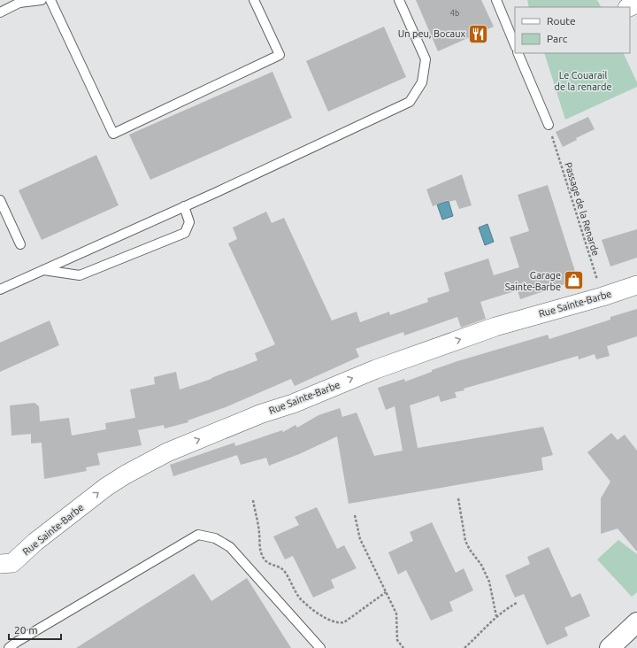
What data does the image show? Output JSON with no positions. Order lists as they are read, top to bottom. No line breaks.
{"streets":{"street":["Rue Sainte-Barbe"],"path":["Passage de la Renarde"]},"crossings":[["Passage de la Renarde","Rue Sainte-Barbe"]],"one_way":["Rue Sainte-Barbe"],"parks":["Le Couarail de la renarde"],"places":{"restaurant":["Un peu, Bocaux"],"shop":["Garage Sainte-Barbe"]},"house_numbers":["4b"],"legend":["Route","Parc"],"scale_bar":"20 m"}
